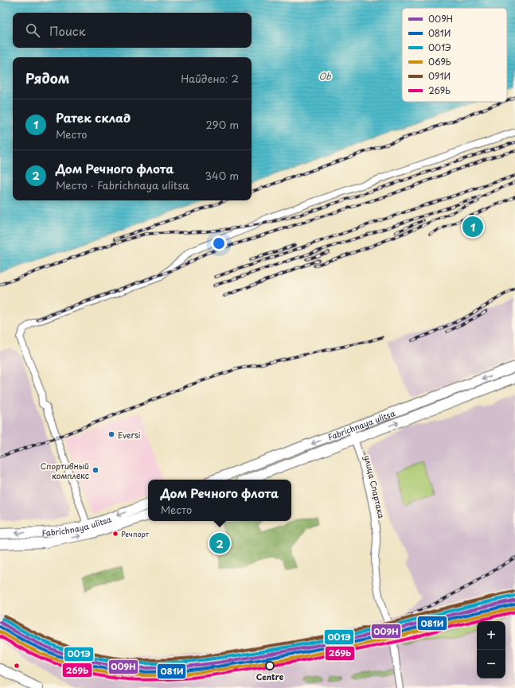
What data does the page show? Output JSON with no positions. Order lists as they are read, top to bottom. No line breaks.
{"streets":{"main road":["Fabrichnaya ulitsa"],"street":["улица Спартака"]},"crossings":[["Fabrichnaya ulitsa","улица Спартака"]],"water":["Ob"],"places":["Eversi","Спортивный комплекс","Речпорт","Centre"],"lines":["transit line 091И","transit line 001Э","transit line 009Н","transit line 081И","transit line 069Ь","transit line 269Ь"],"legend":["009Н","081И","001Э","069Ь","091И","269Ь"],"page":{"search":"Поиск","heading":["Рядом","Найдено: 2"],"list":[{"mark":"1","name":"Ратек склад","note":"Место","value":"290 m"},{"mark":"2","name":"Дом Речного флота","note":"Место · Fabrichnaya ulitsa","value":"340 m"}],"pins":["1","2"],"popup":["Дом Речного флота","Место"],"map_buttons":["+","−"]}}
